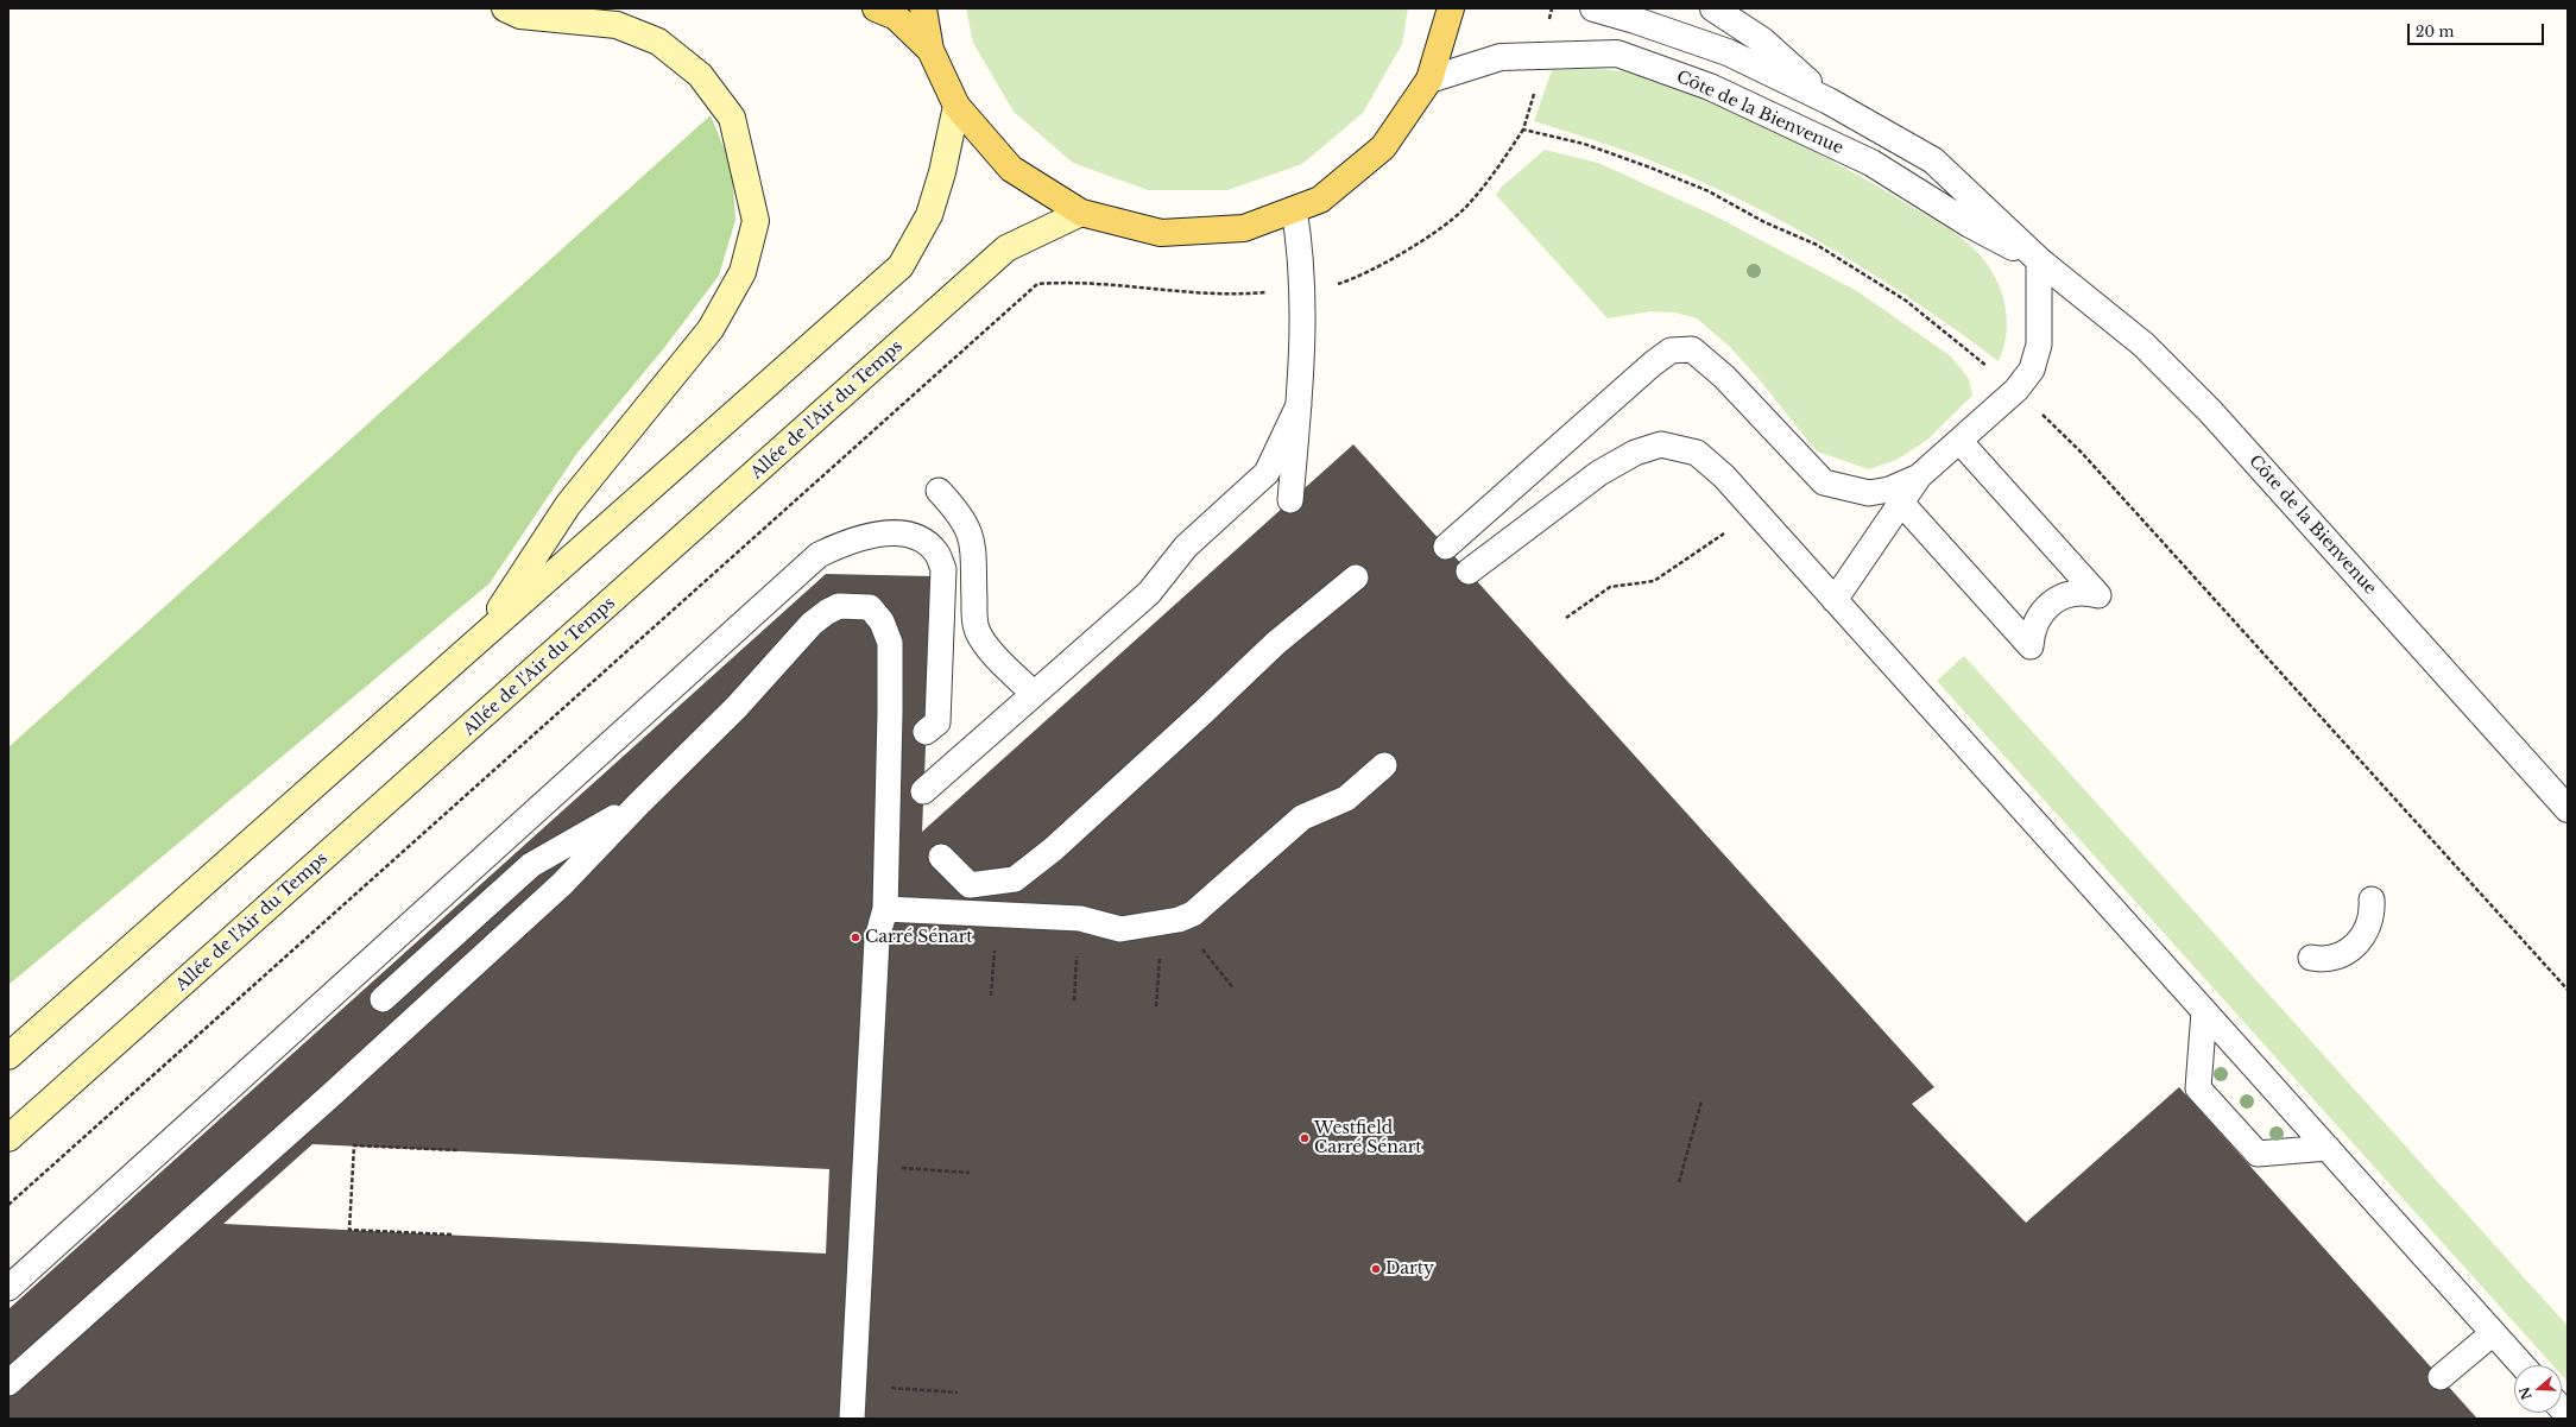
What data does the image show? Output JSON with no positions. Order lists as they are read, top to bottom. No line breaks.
{"streets":{"street":["Côte de la Bienvenue","Allée de l'Air du Temps"]},"places":["Carré Sénart","Westfield Carré Sénart","Darty"],"scale_bar":"20 m","north":"left"}
